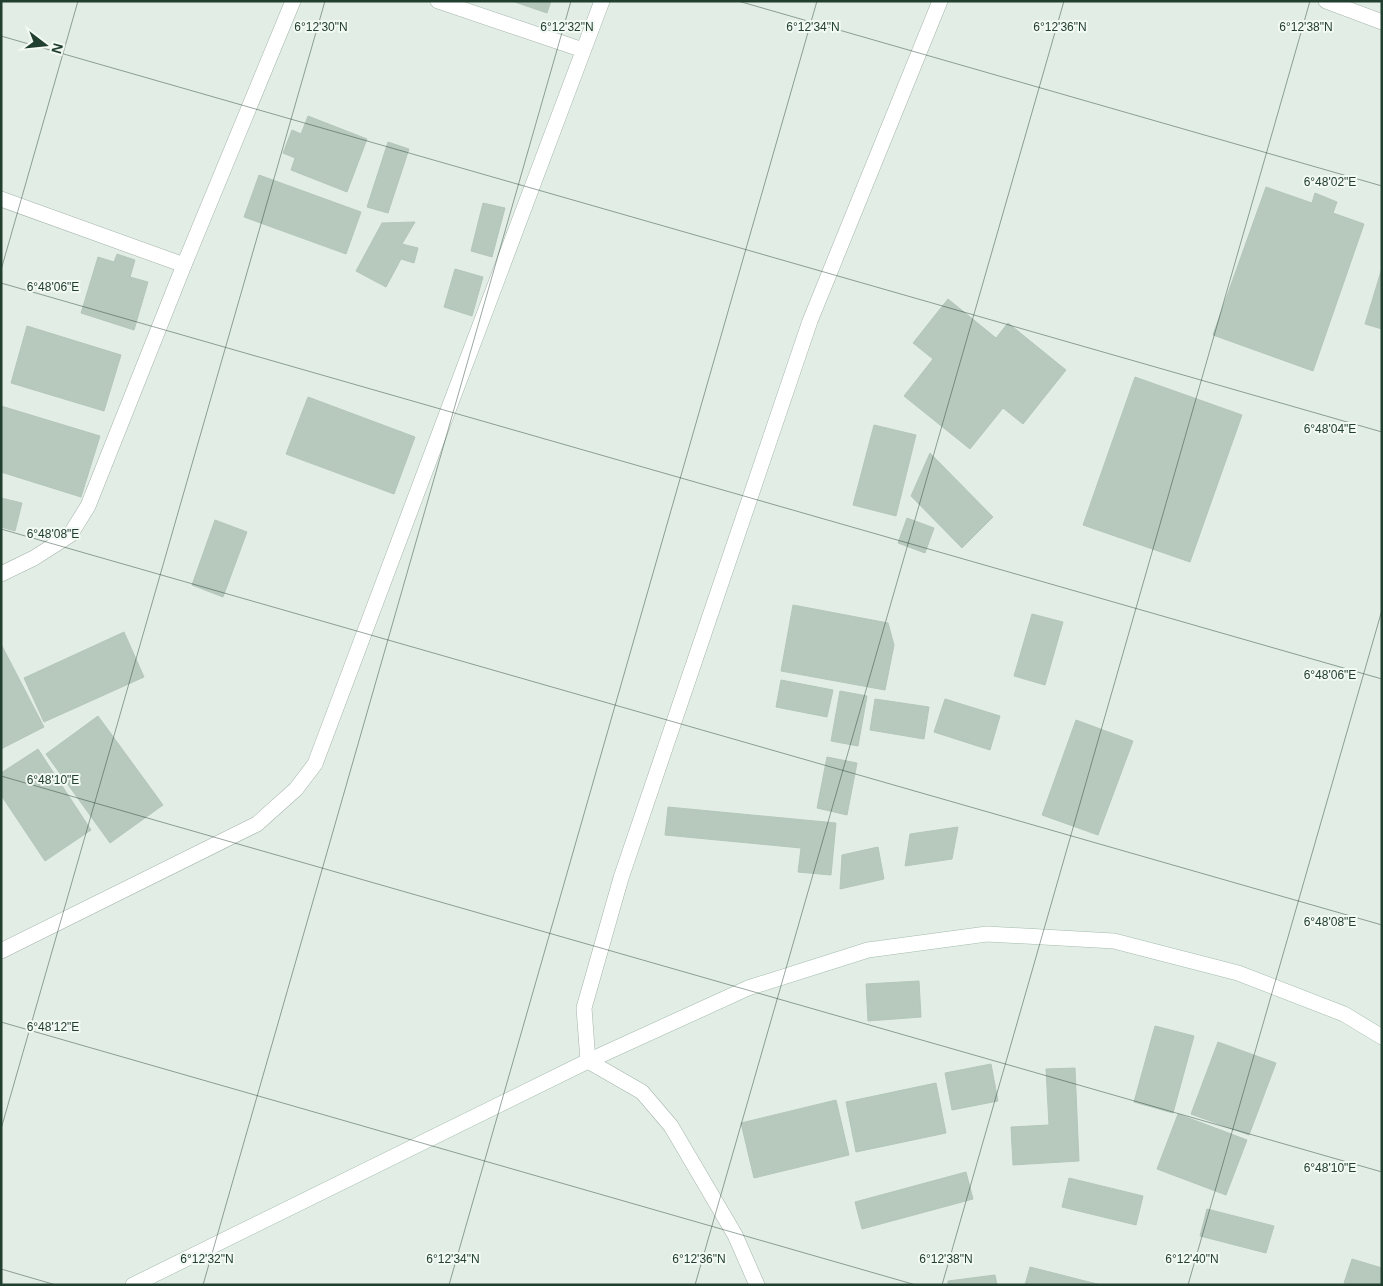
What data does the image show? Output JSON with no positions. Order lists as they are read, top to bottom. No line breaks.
{"north":"right","coordinates":["6°12'30\"N","6°12'32\"N","6°12'34\"N","6°12'36\"N","6°12'38\"N","6°48'02\"E","6°48'06\"E","6°48'04\"E","6°48'08\"E","6°48'10\"E","6°48'12\"E","6°12'40\"N"]}
